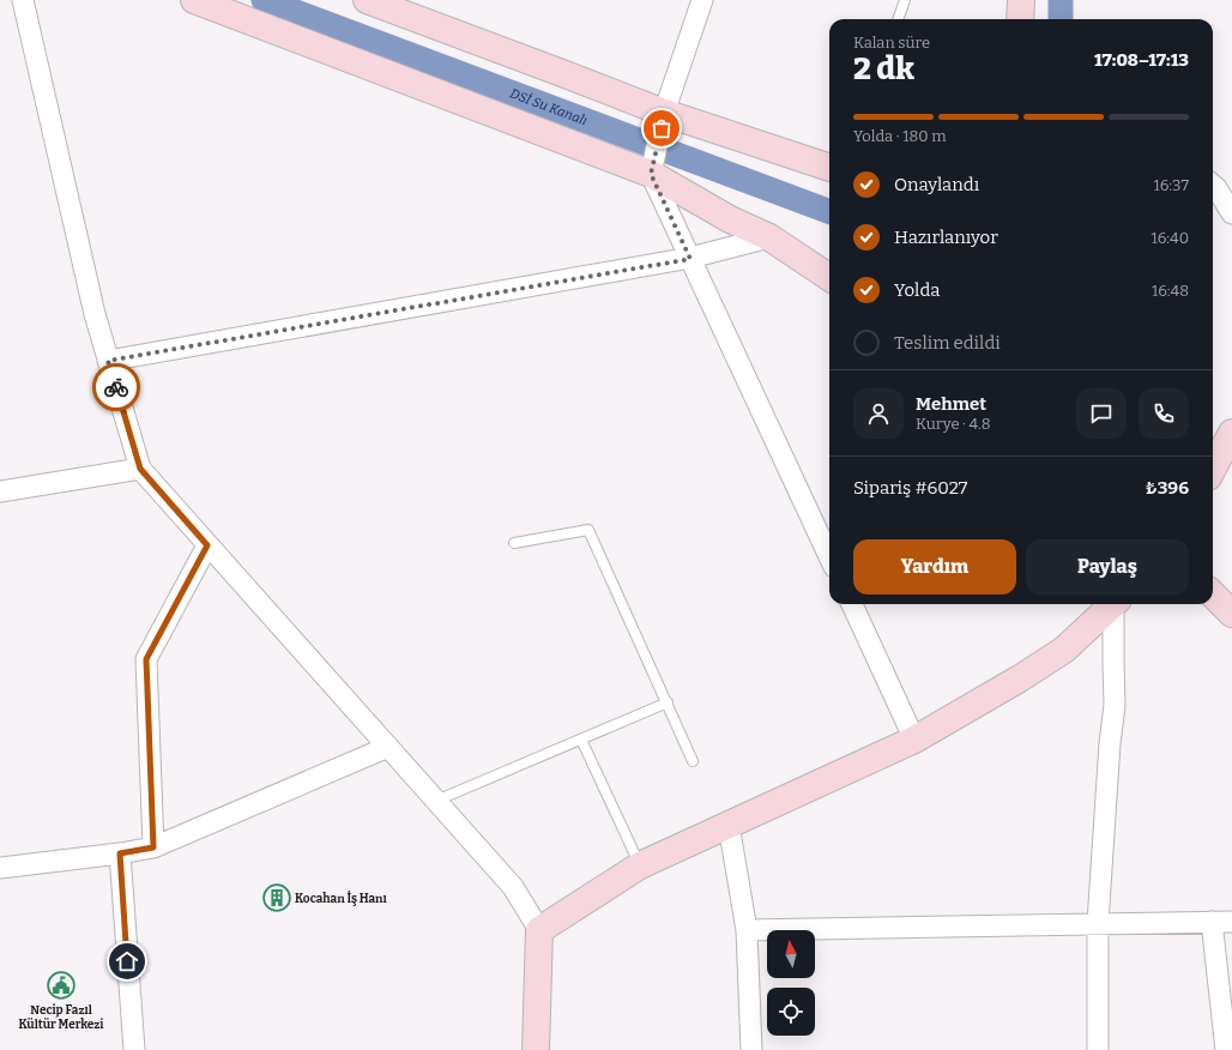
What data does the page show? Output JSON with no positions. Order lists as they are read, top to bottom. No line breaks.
{"water":["DSİ Su Kanalı"],"places":{"building":["Kocahan İş Hanı"],"public building":["Necip Fazıl Kültür Merkezi"]},"north":"top","page":{"heading":["2 dk","Kalan süre","17:08–17:13"],"panel":["Mehmet","Kurye · 4.8","Sipariş #6027","₺396"],"bar":"Yolda · 180 m","list":[["Onaylandı","16:37"],["Hazırlanıyor","16:40"],["Yolda","16:48"],"Teslim edildi"],"buttons":["Yardım","Paylaş"]}}
